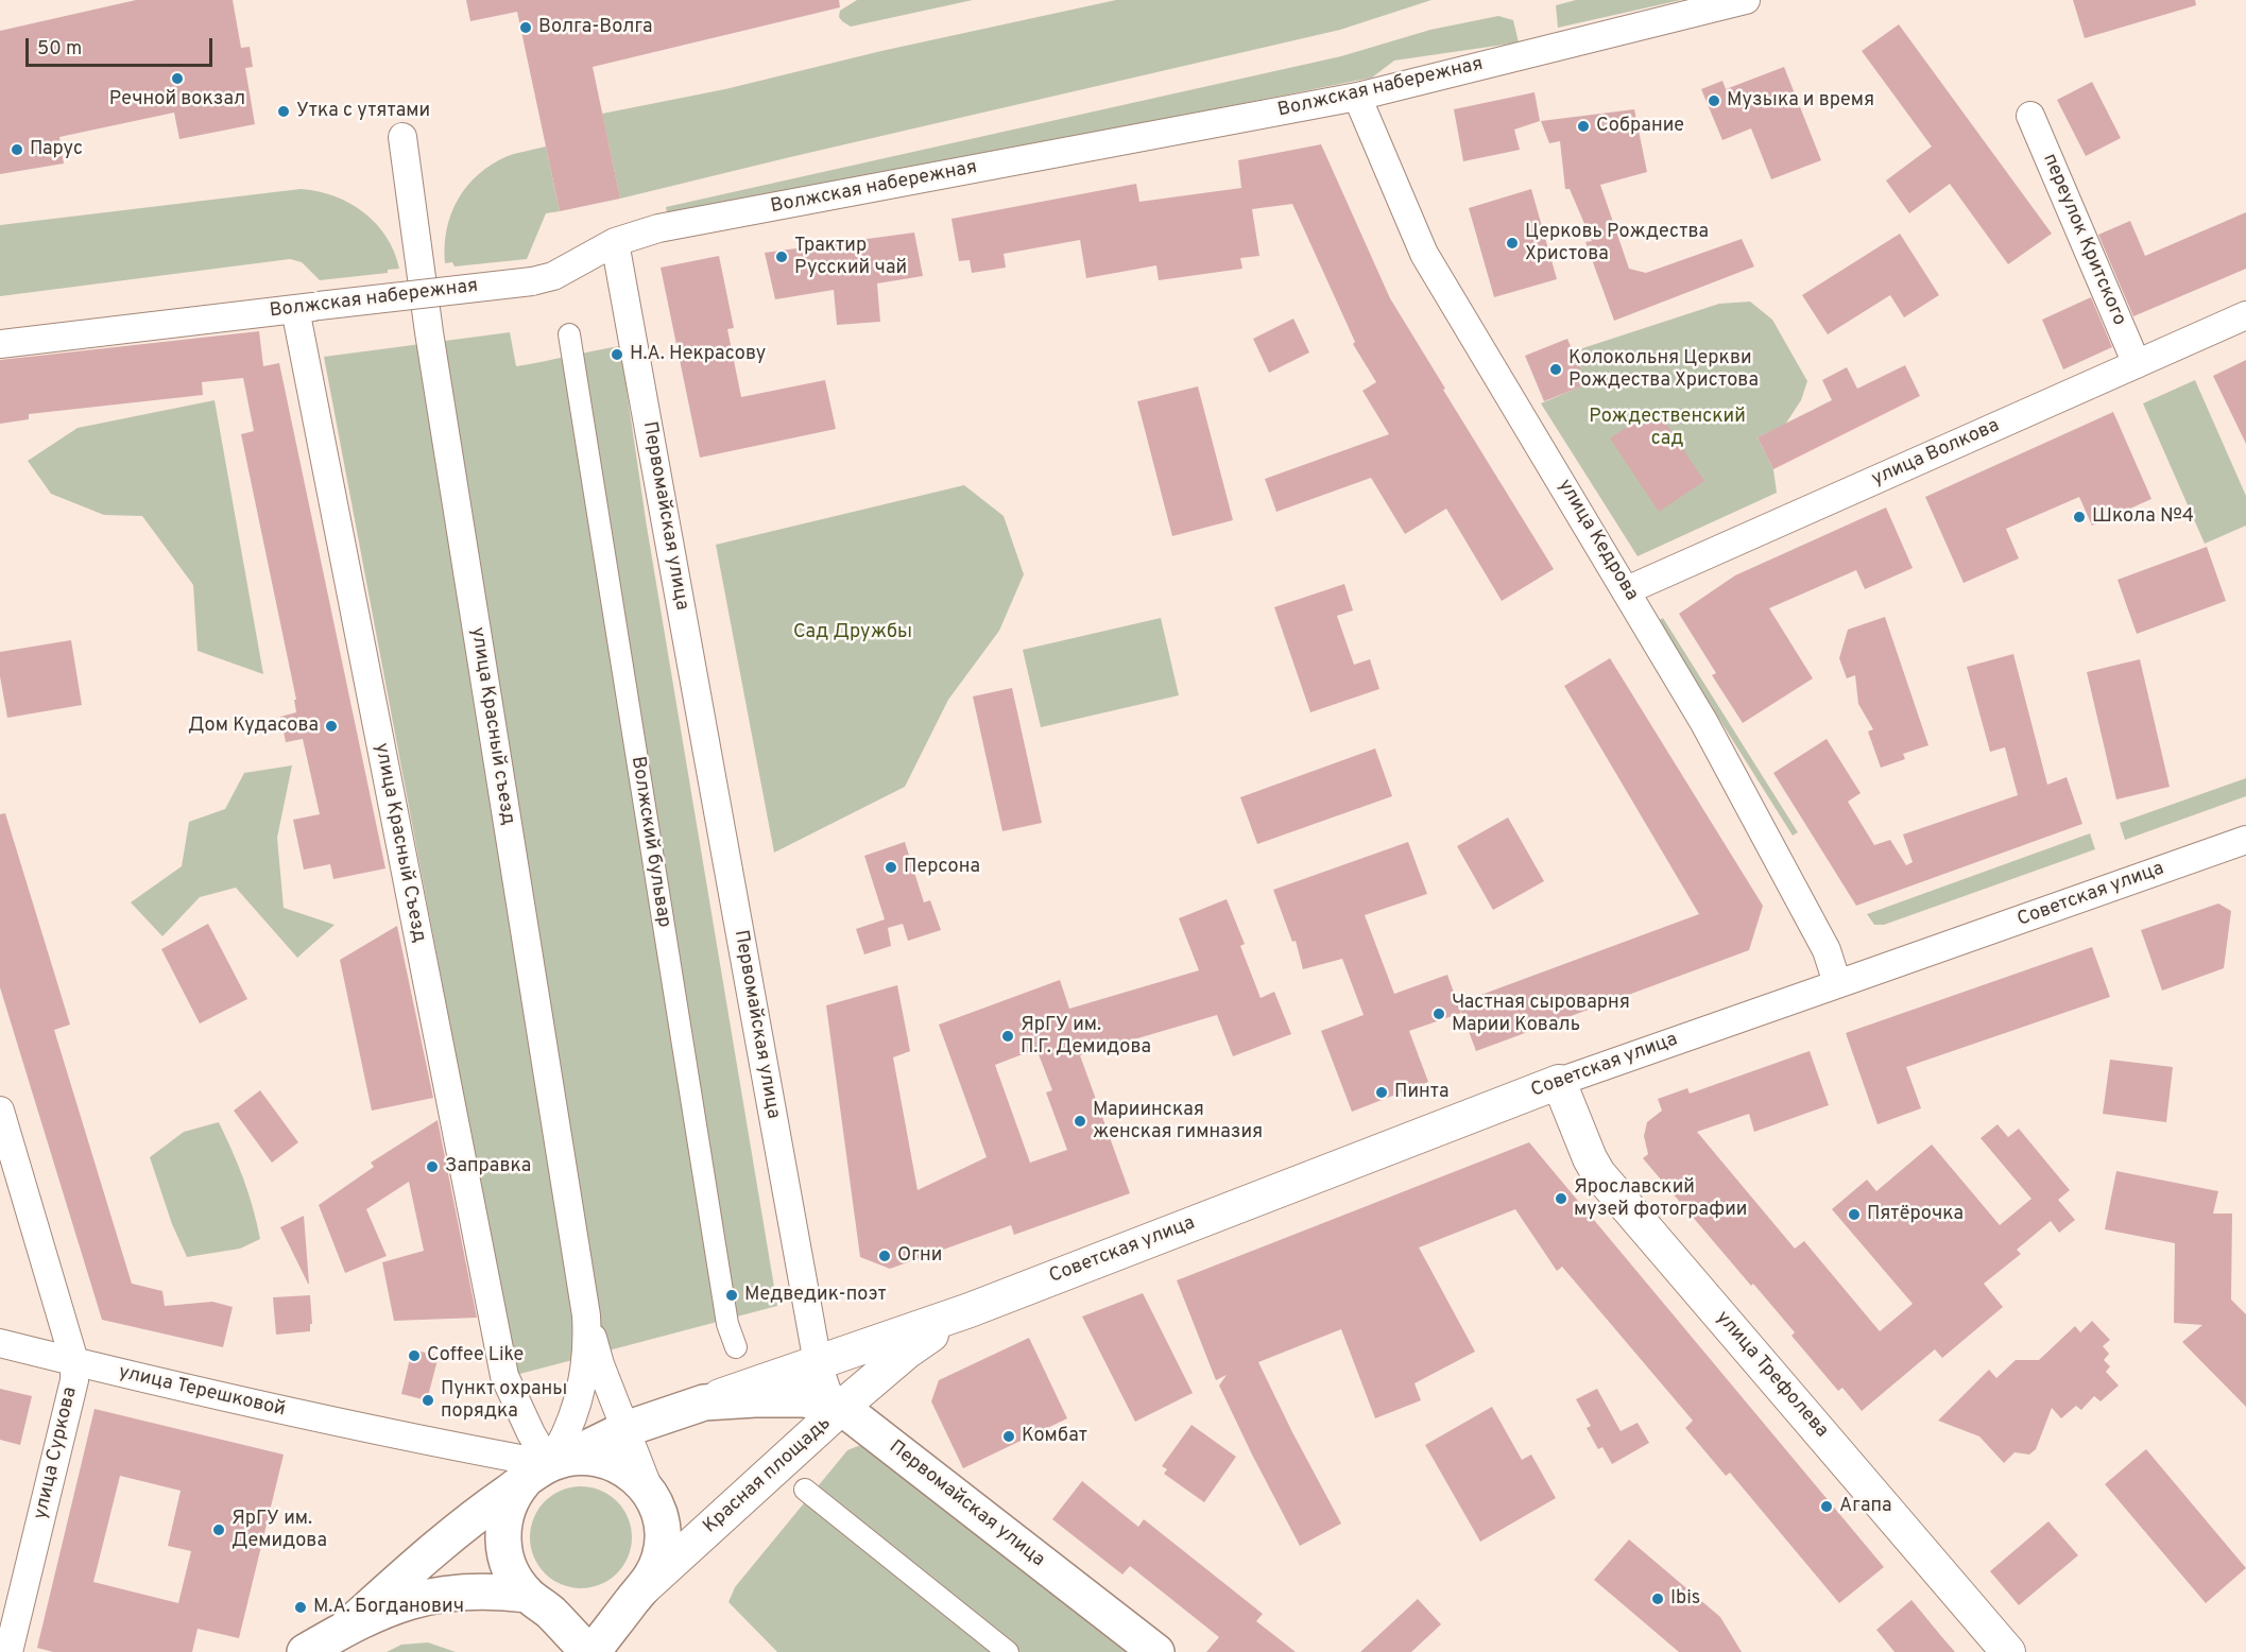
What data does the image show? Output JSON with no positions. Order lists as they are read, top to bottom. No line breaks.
{"streets":{"main road":["Первомайская улица","Красная площадь"],"street":["Волжская набережная","переулок Критского","улица Волкова","улица Кедрова","улица Красный съезд","Волжский бульвар","улица Красный Съезд","Советская улица","улица Трефолева","улица Терешковой","улица Суркова"]},"crossings":[["Волжская набережная","Первомайская улица"],["Волжская набережная","улица Кедрова"],["Волжская набережная","улица Красный Съезд"],["переулок Критского","улица Волкова"],["улица Волкова","улица Кедрова"],["Первомайская улица","Советская улица"],["Первомайская улица","Красная площадь"],["улица Кедрова","Советская улица"],["улица Красный съезд","Красная площадь"],["улица Красный Съезд","Красная площадь"],["Советская улица","улица Трефолева"],["Советская улица","Красная площадь"],["улица Терешковой","улица Суркова"],["улица Терешковой","Красная площадь"]],"parks":["Рождественский сад","Сад Дружбы"],"places":["Волга-Волга","Речной вокзал","Музыка и время","Утка с утятами","Собрание","Парус","Церковь Рождества Христова","Трактир Русский чай","Н.А. Некрасову","Колокольня Церкви Рождества Христова","Школа №4","Дом Кудасова","Персона","Частная сыроварня Марии Коваль","ЯрГУ им. П.Г. Демидова","Пинта","Мариинская женская гимназия","Заправка","Ярославский музей фотографии","Пятёрочка","Огни","Медведик-поэт","Coffee Like","Пункт охраны порядка","Комбат","Агапа","ЯрГУ им. Демидова","Ibis","М.А. Богданович"],"scale_bar":"50 m"}
